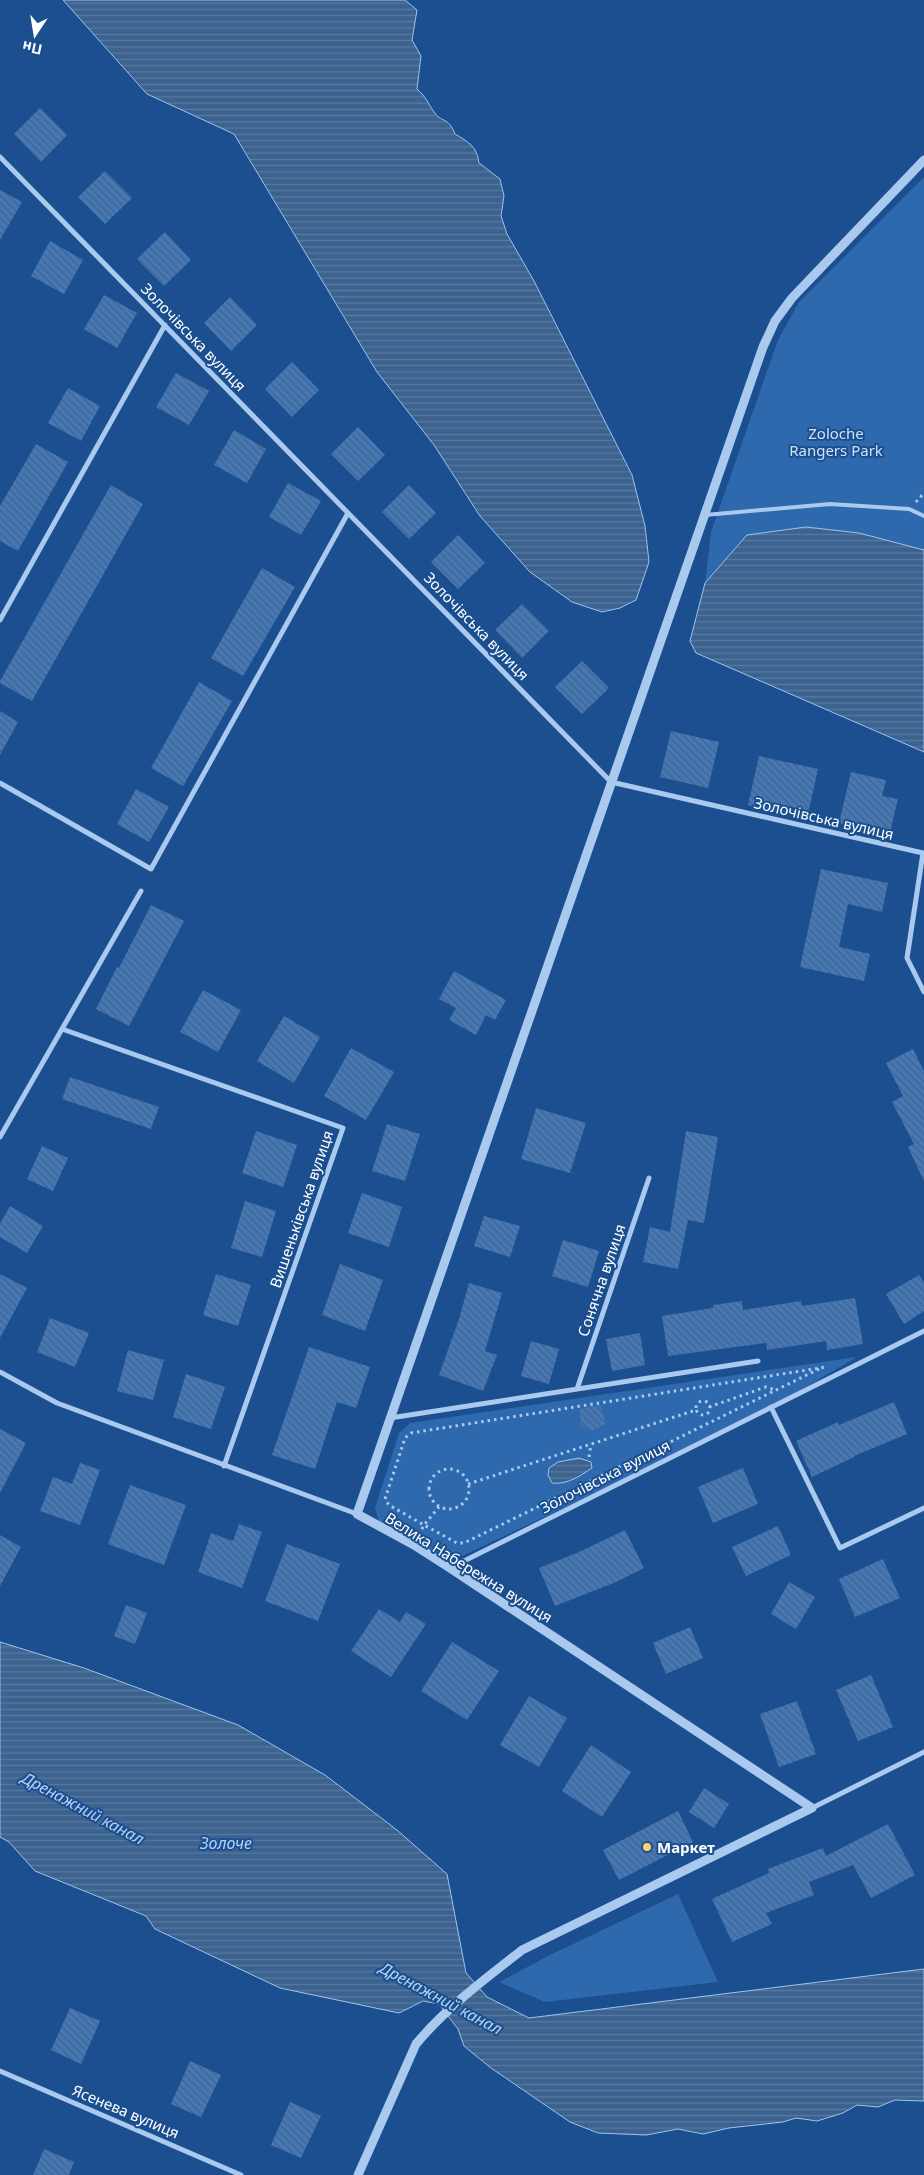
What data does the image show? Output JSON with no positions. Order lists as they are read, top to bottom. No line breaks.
{"streets":{"street":["Золочівська вулиця","Вишеньківська вулиця","Сонячна вулиця","Велика Набережна вулиця","Ясенева вулиця"]},"crossings":[["Золочівська вулиця","Велика Набережна вулиця"],["Вишеньківська вулиця","Велика Набережна вулиця"]],"water":["Дренажний канал","Золоче"],"parks":["Zoloche Rangers Park"],"places":["Маркет"],"north":"bottom"}
